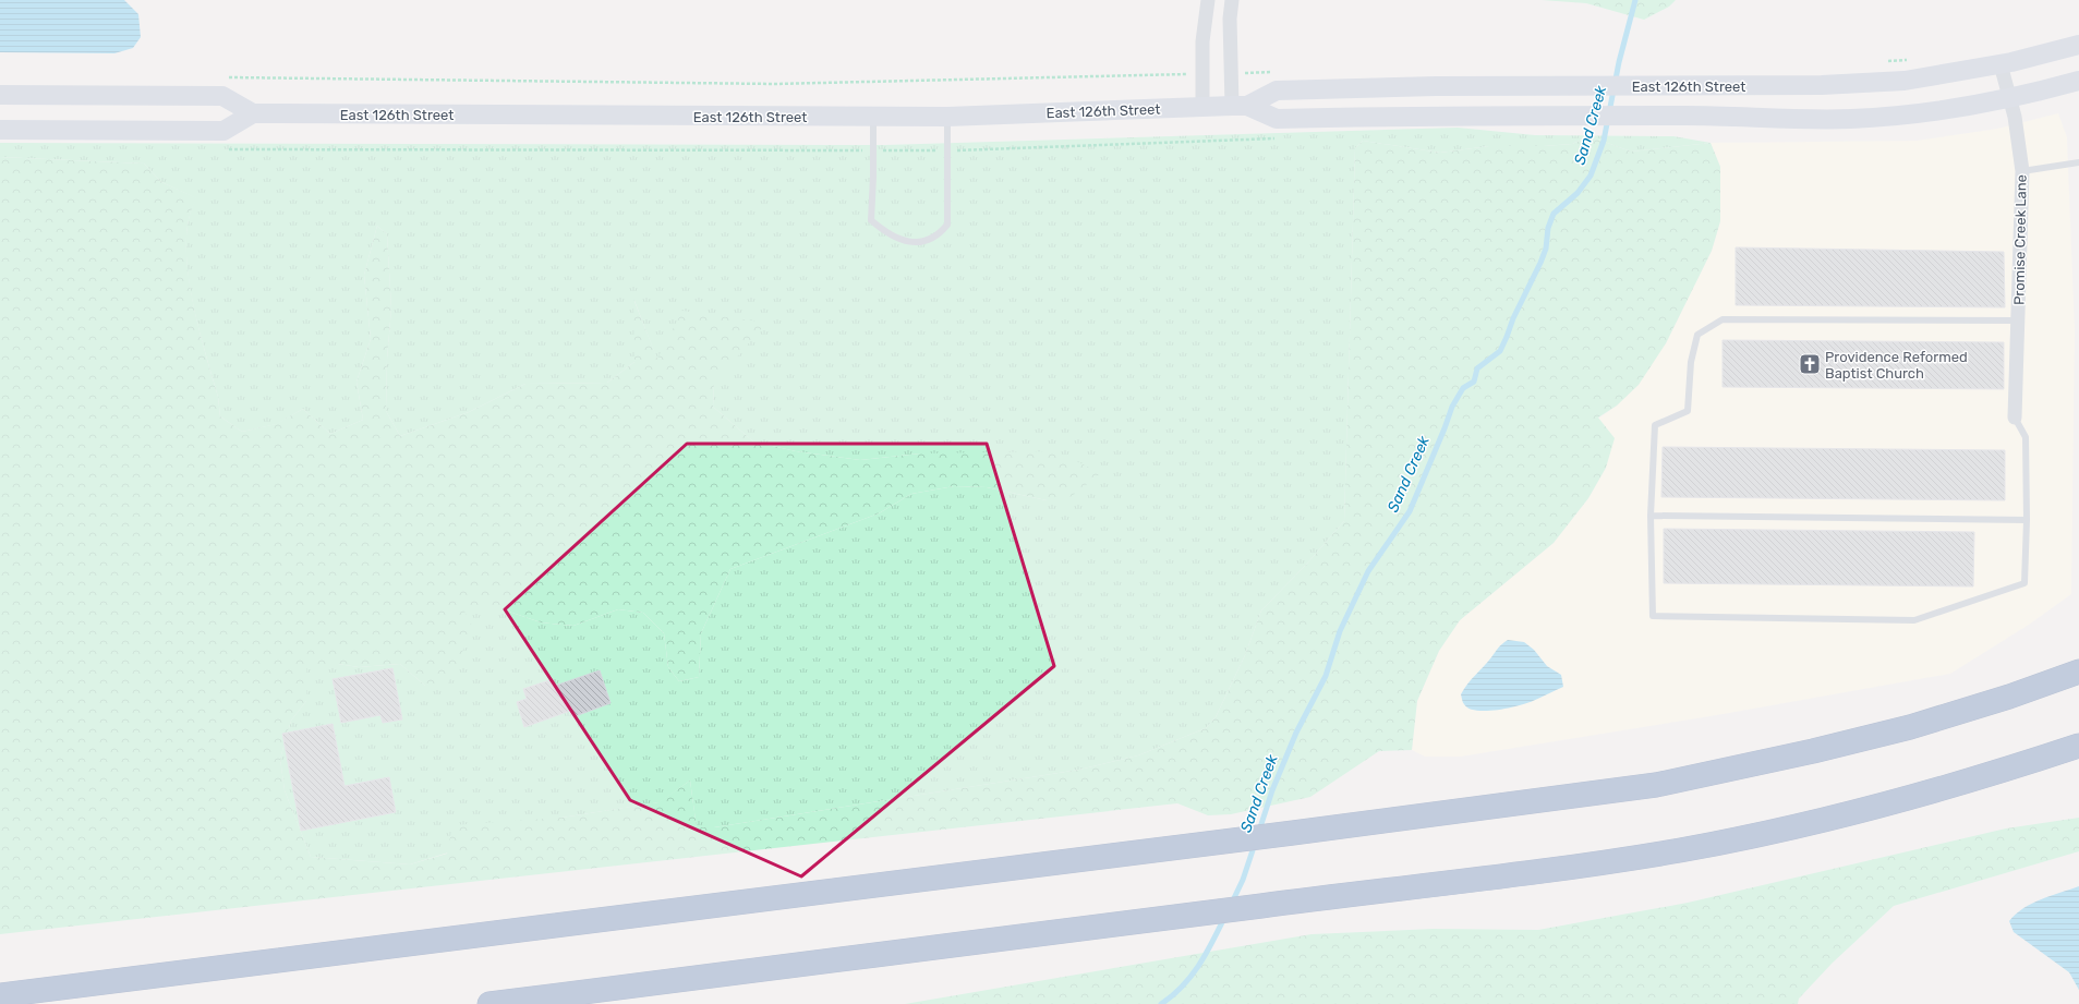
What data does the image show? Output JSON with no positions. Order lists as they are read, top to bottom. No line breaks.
{"streets":{"main road":["East 126th Street"],"street":["Promise Creek Lane"]},"crossings":[["East 126th Street","Promise Creek Lane"]],"water":["Sand Creek"],"places":{"church":["Providence Reformed Baptist Church"]}}
